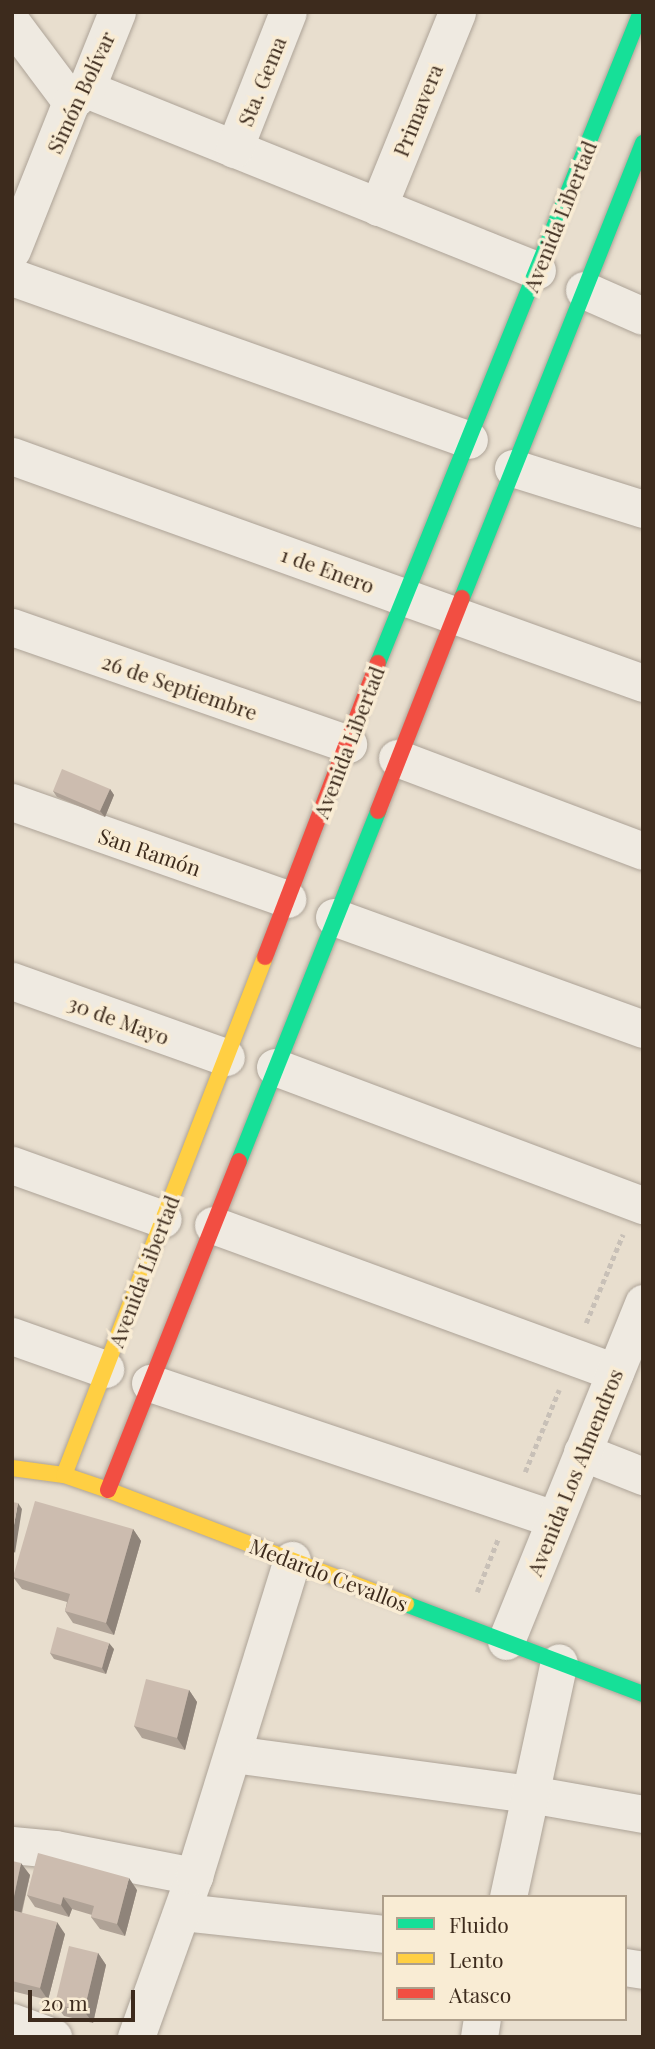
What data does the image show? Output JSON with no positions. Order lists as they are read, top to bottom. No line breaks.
{"streets":{"street":["Sta. Gema","Simón Bolívar","Primavera","Avenida Libertad","1 de Enero","26 de Septiembre","San Ramón","30 de Mayo","Avenida Los Almendros","Medardo Cevallos"]},"crossings":[["Avenida Libertad","1 de Enero"],["Avenida Libertad","26 de Septiembre"],["Avenida Libertad","San Ramón"],["Avenida Libertad","30 de Mayo"],["Avenida Libertad","Medardo Cevallos"],["Avenida Los Almendros","Medardo Cevallos"]],"legend":["Fluido","Lento","Atasco"],"scale_bar":"20 m"}
